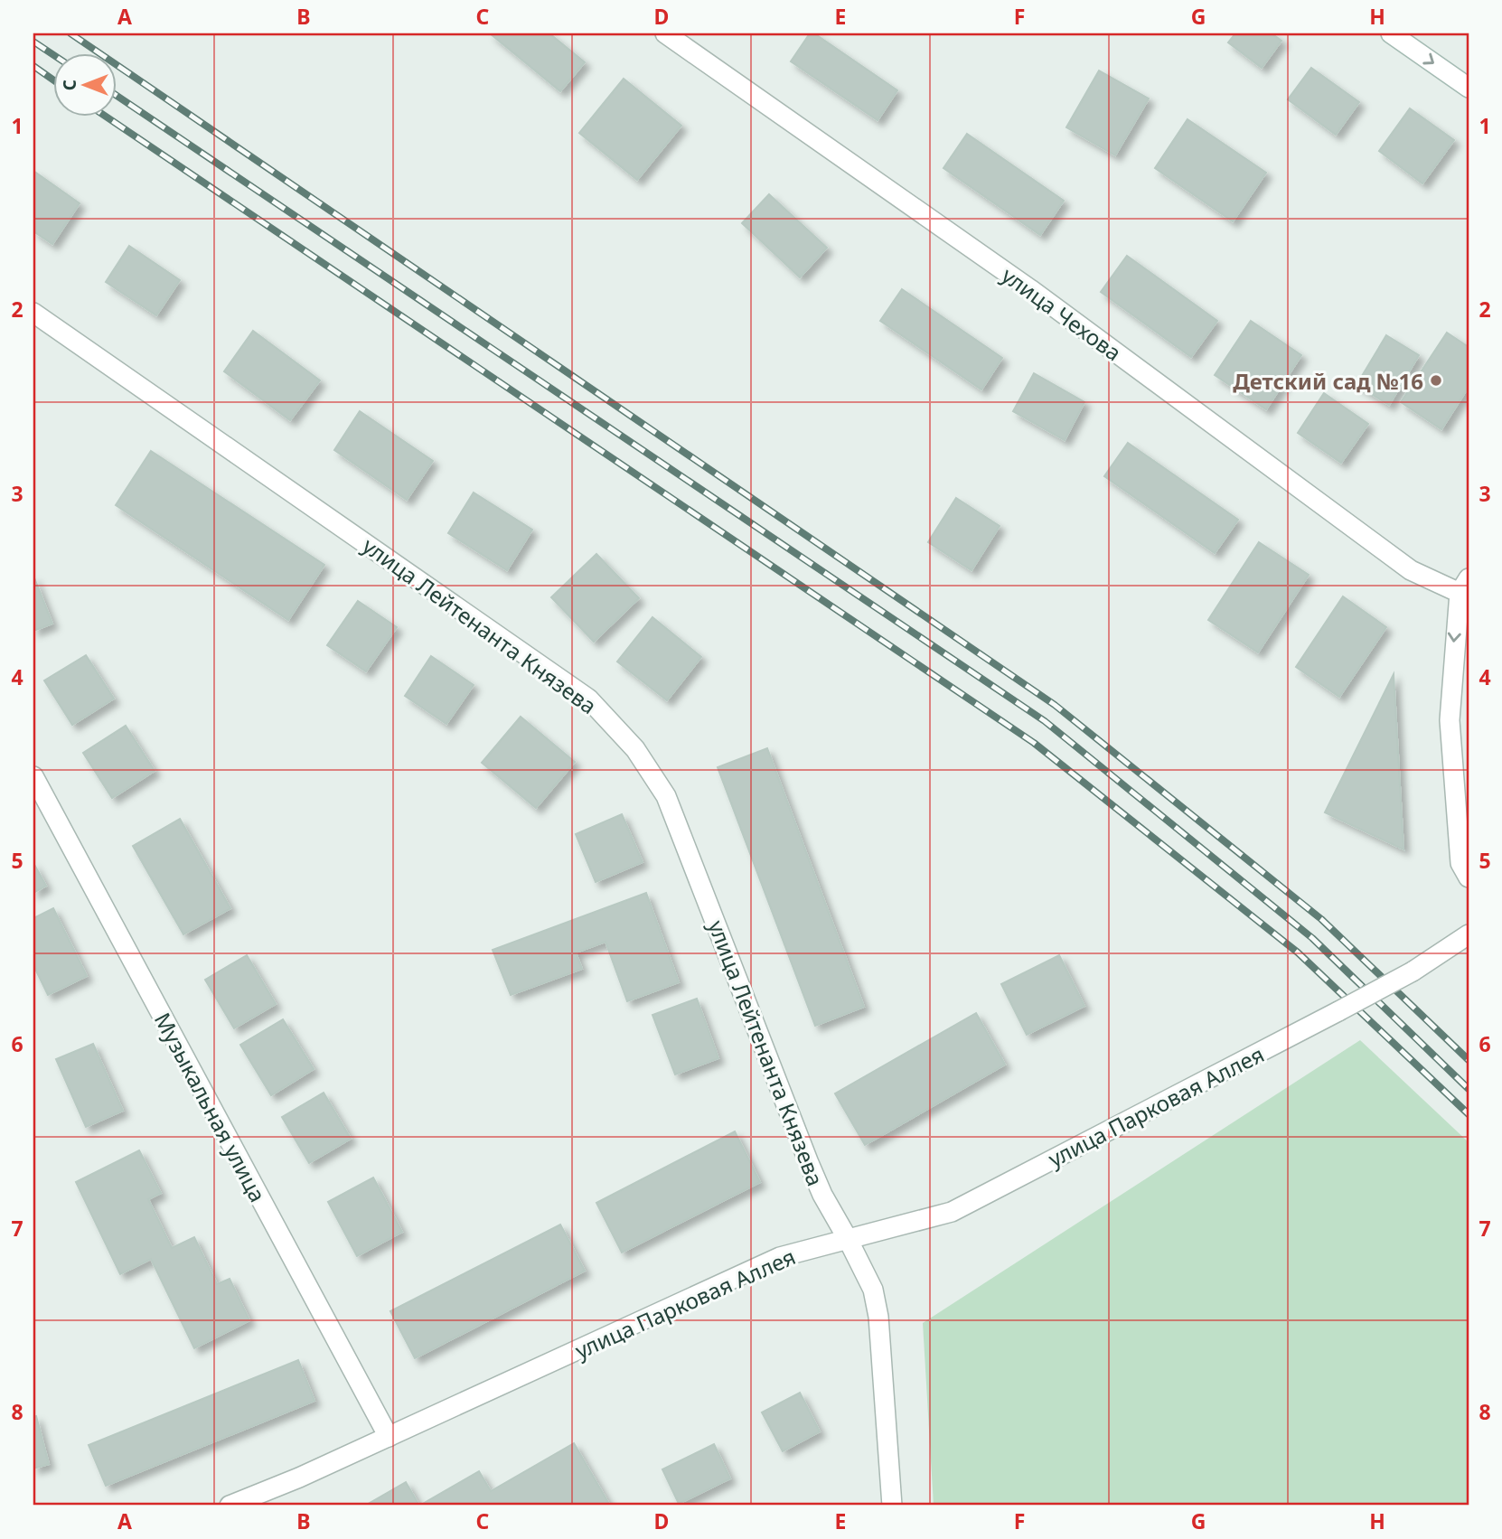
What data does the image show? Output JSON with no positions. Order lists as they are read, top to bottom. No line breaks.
{"streets":{"street":["улица Чехова","улица Лейтенанта Князева","улица Парковая Аллея","Музыкальная улица"]},"crossings":[["улица Лейтенанта Князева","улица Парковая Аллея"],["улица Парковая Аллея","Музыкальная улица"]],"places":["Детский сад №16"],"north":"left","grid":{"columns":["A","B","C","D","E","F","G","H"],"rows":["1","2","3","4","5","6","7","8"]}}
